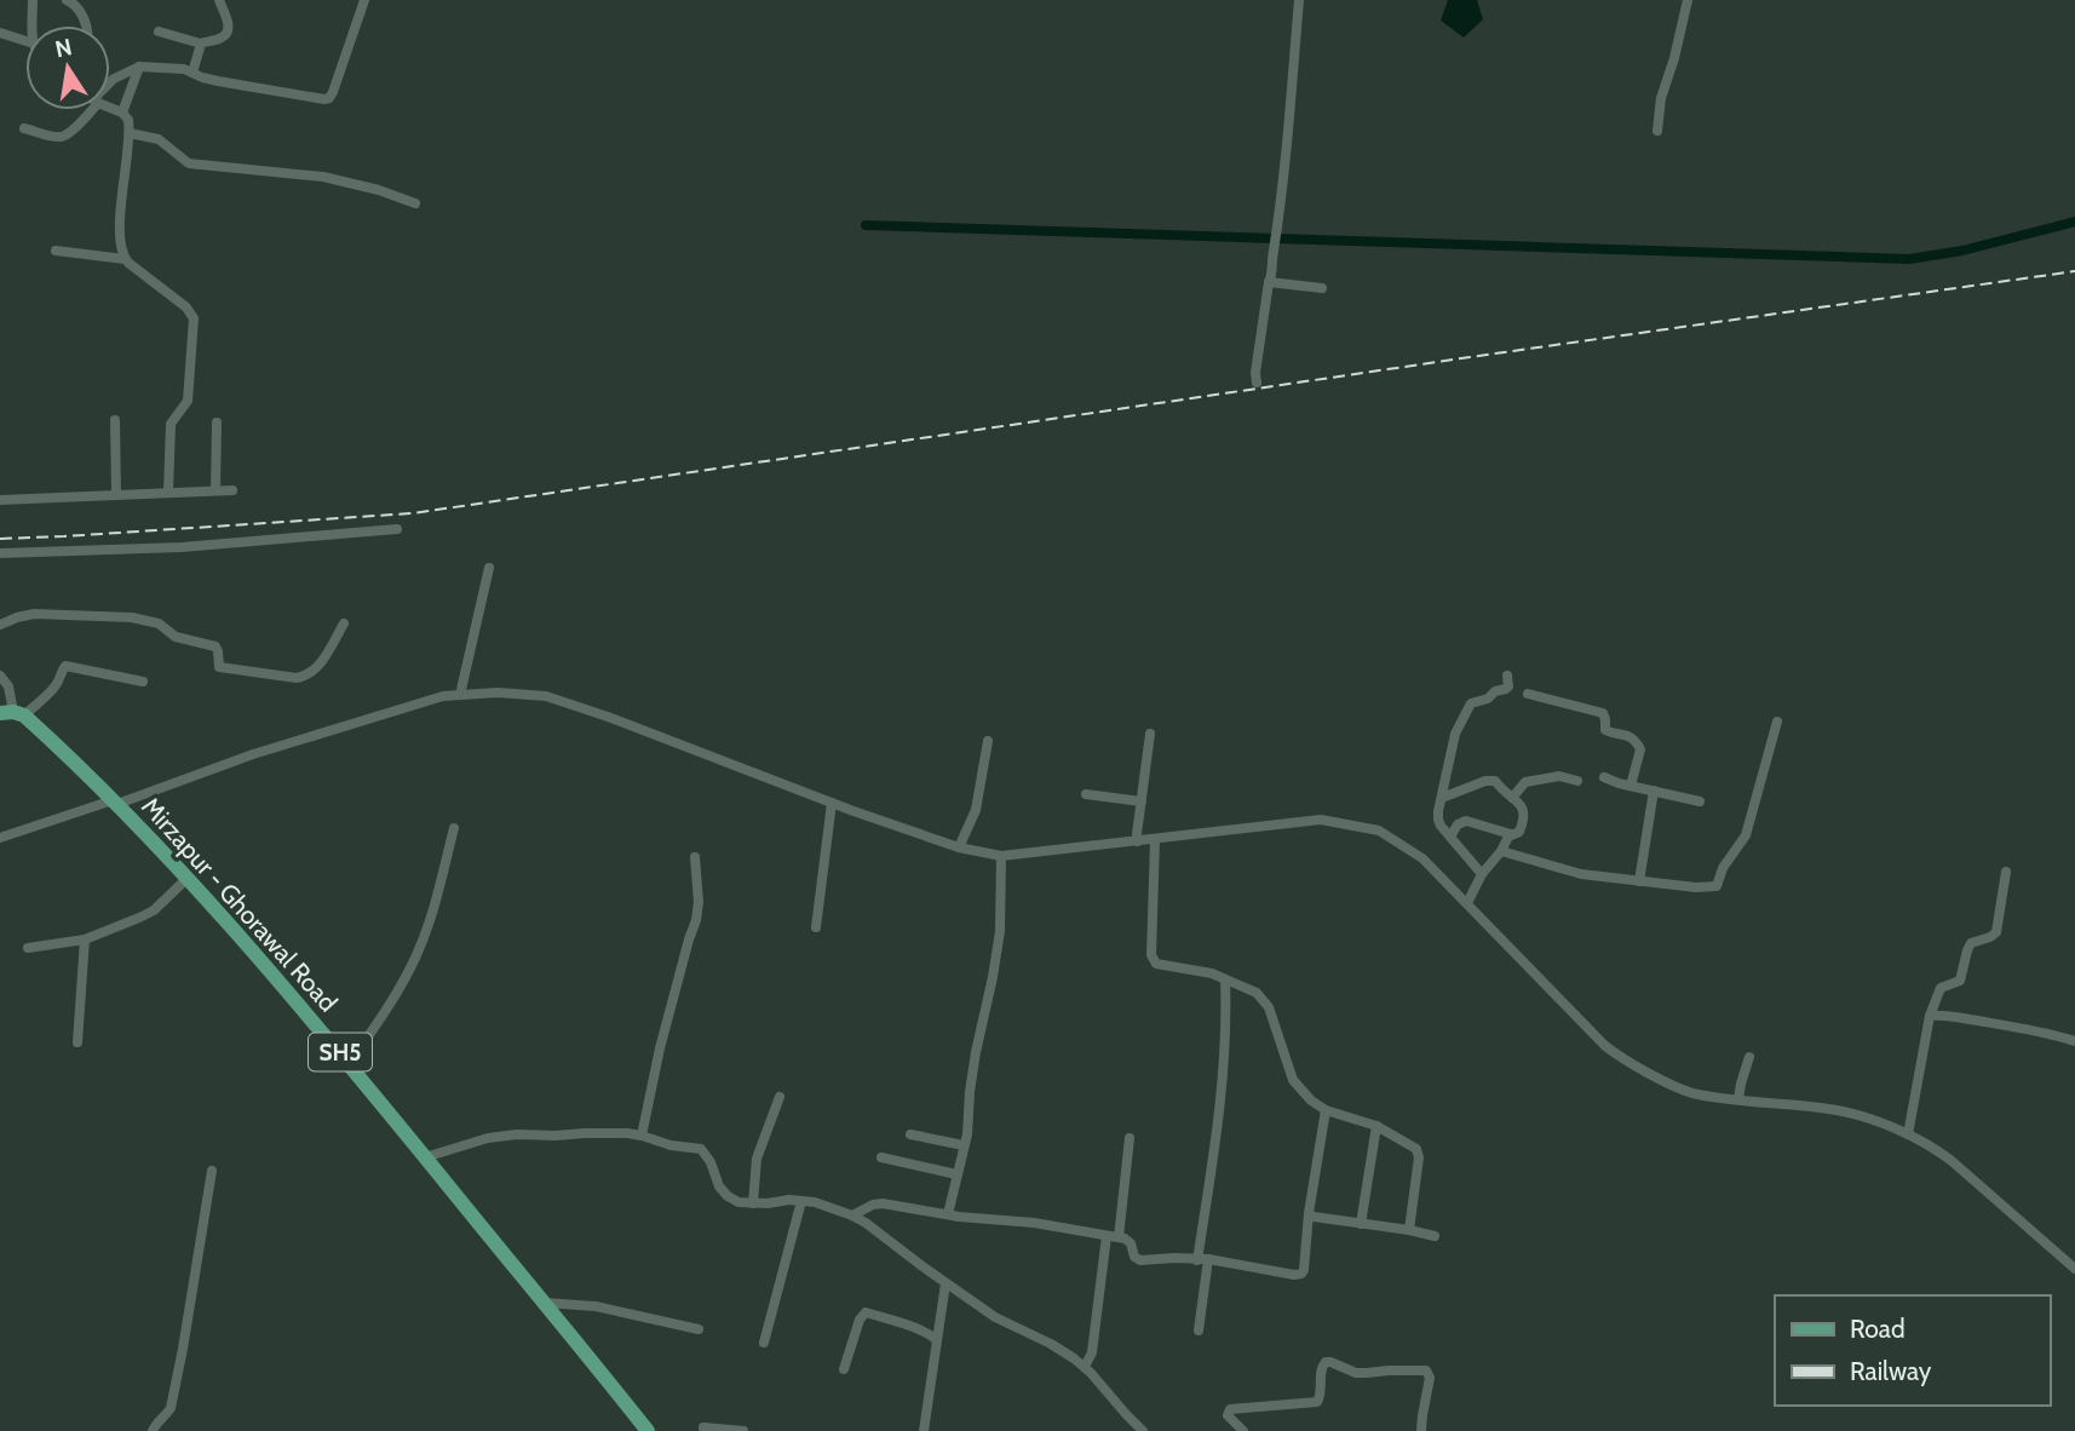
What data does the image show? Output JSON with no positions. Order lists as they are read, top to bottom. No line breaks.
{"streets":{"main road":["Mirzapur - Ghorawal Road","SH5"]},"legend":["Road","Railway"],"north":"top"}
